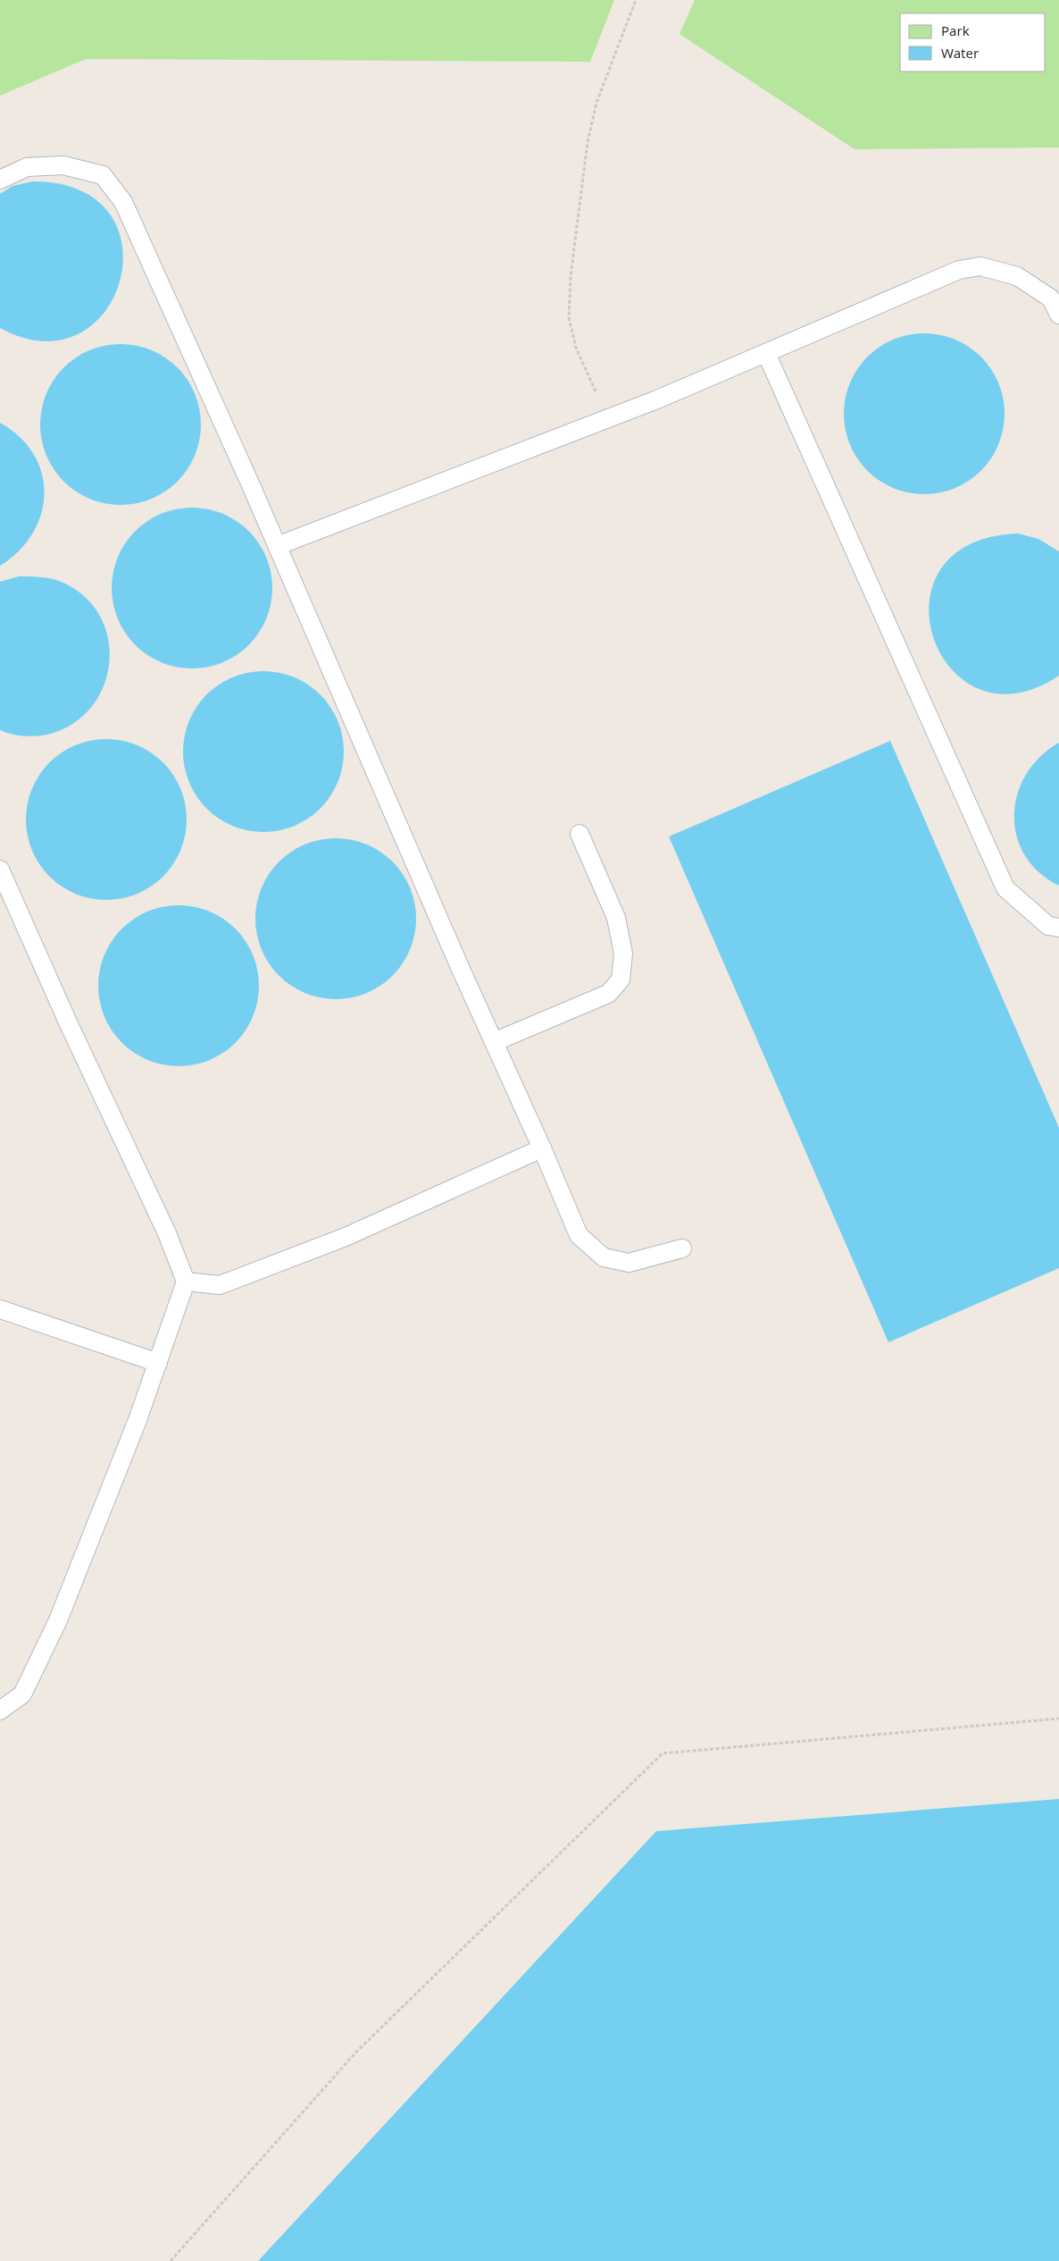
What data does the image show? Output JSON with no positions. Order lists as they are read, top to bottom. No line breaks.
{"legend":["Park","Water"]}
